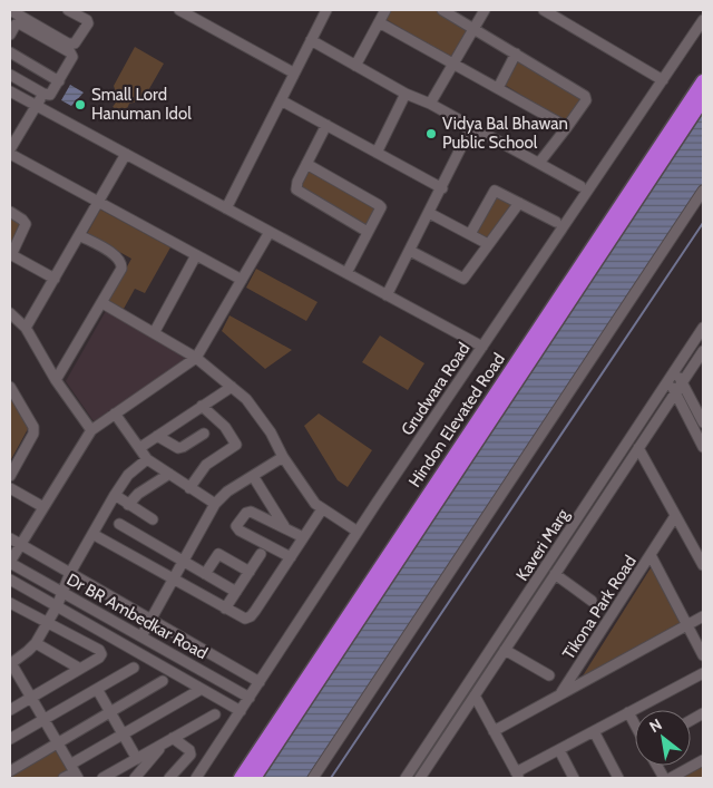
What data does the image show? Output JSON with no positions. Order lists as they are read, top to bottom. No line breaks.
{"streets":{"highway":["Hindon Elevated Road"],"street":["Grudwara Road","Kaveri Marg","Tikona Park Road","Dr BR Ambedkar Road"]},"crossings":[["Grudwara Road","Dr BR Ambedkar Road"]],"places":["Small Lord Hanuman Idol","Vidya Bal Bhawan Public School"],"north":"top left"}
